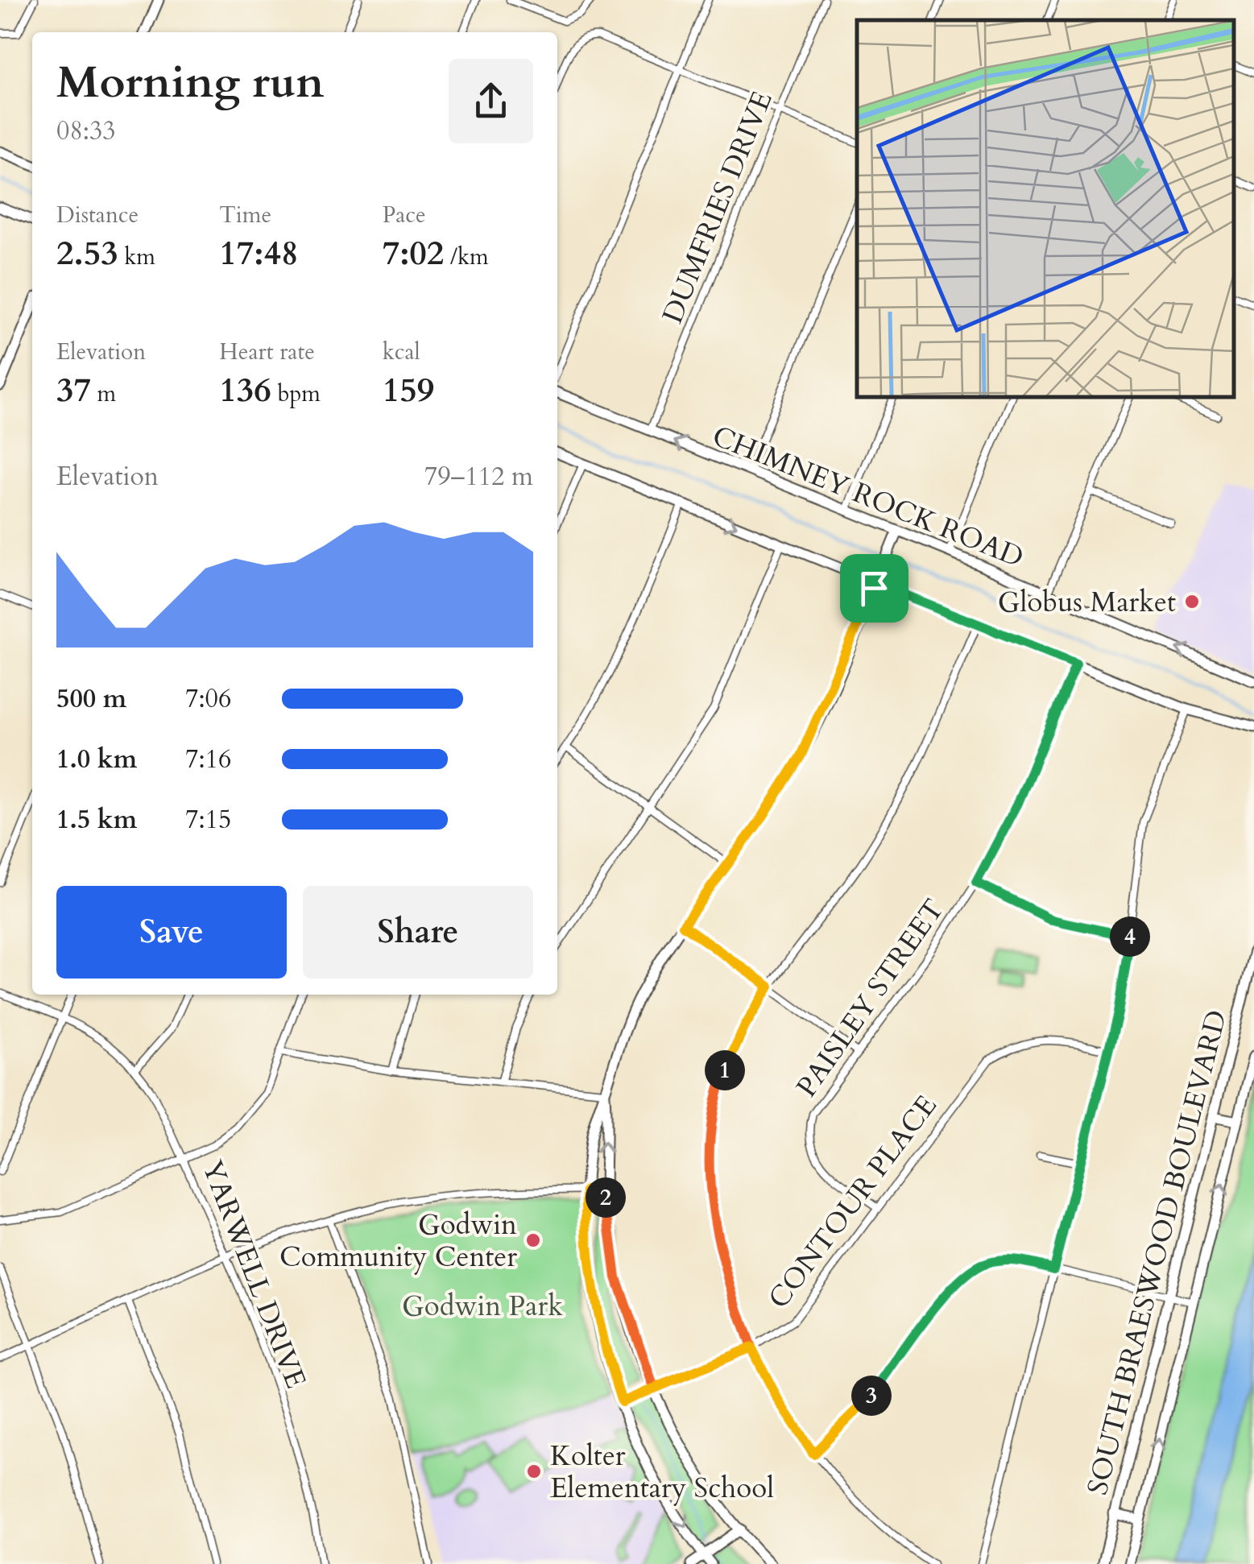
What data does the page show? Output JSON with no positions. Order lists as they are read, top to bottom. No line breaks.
{"streets":{"main road":["CHIMNEY ROCK ROAD","SOUTH BRAESWOOD BOULEVARD"],"street":["DUMFRIES DRIVE","PAISLEY STREET","CONTOUR PLACE","YARWELL DRIVE"]},"crossings":[["DUMFRIES DRIVE","CHIMNEY ROCK ROAD"],["PAISLEY STREET","CONTOUR PLACE"]],"parks":["Godwin Park"],"places":["Globus Market","Godwin Community Center","Kolter Elementary School"],"page":{"heading":["Morning run","08:33"],"stats":[["Distance","2.53 km"],["Time","17:48"],["Pace","7:02 /km"],["Elevation","37 m"],["Heart rate","136 bpm"],["kcal","159"]],"chart":["Elevation","79–112 m"],"list":[{"name":"500 m","note":"7:06"},{"name":"1.0 km","note":"7:16"},{"name":"1.5 km","note":"7:15"}],"buttons":["Save","Share"],"pins":["4","1","2","3"]}}
